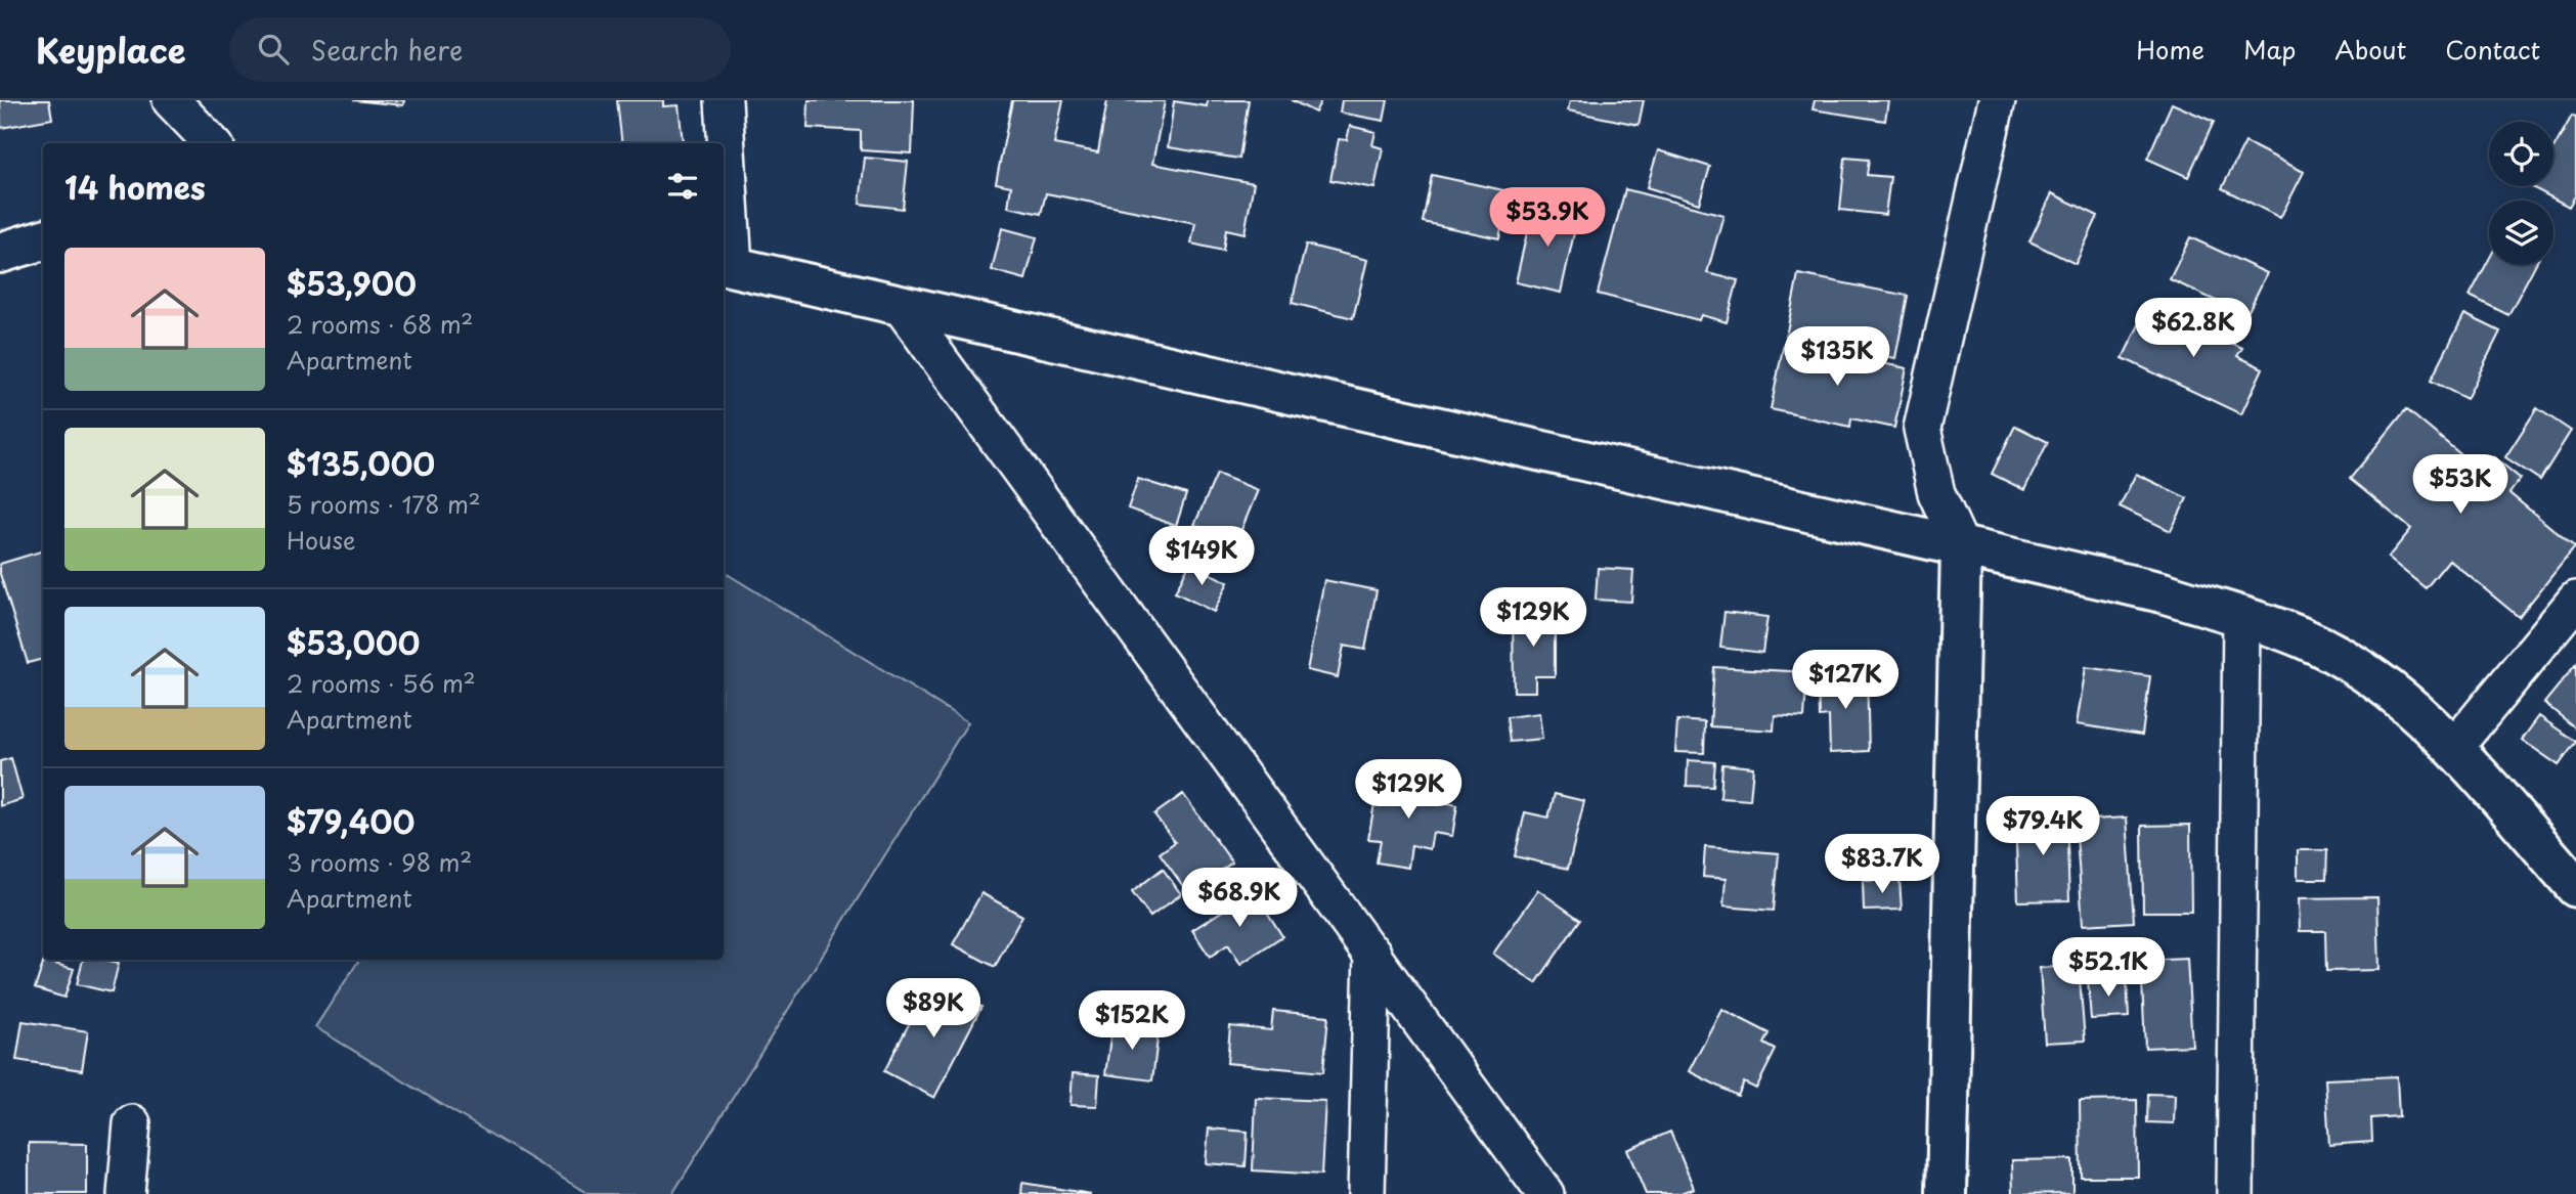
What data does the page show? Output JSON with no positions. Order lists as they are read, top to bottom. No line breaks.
{"page":{"header":"Keyplace","search":"Search here","nav":["Home","Map","About","Contact"],"heading":"14 homes","price":["$53.9K","$62.8K","$135K","$53K","$149K","$129K","$127K","$129K","$79.4K","$83.7K","$68.9K","$52.1K","$89K","$152K"],"list":[{"name":"$53,900","note":"2 rooms · 68 m² · Apartment"},{"name":"$135,000","note":"5 rooms · 178 m² · House"},{"name":"$53,000","note":"2 rooms · 56 m² · Apartment"},{"name":"$79,400","note":"3 rooms · 98 m² · Apartment"}]}}
